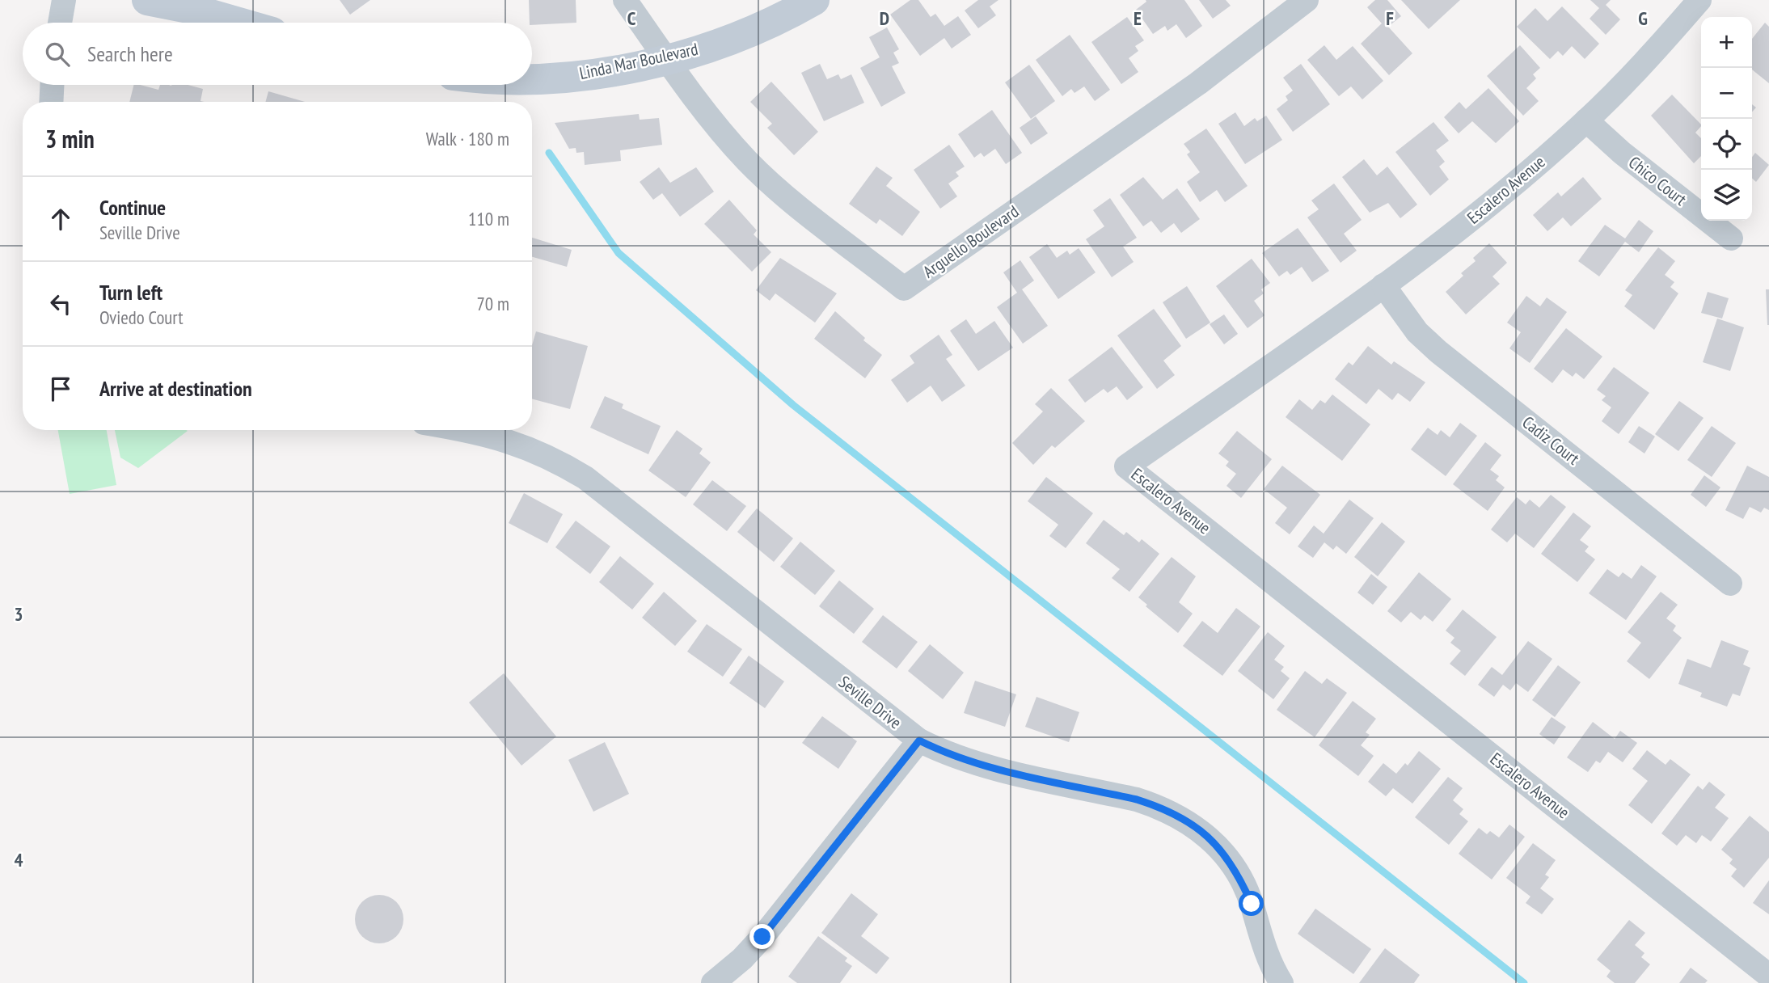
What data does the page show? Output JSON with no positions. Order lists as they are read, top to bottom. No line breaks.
{"streets":{"street":["Linda Mar Boulevard","Chico Court","Escalero Avenue","Arguello Boulevard","Cadiz Court","Seville Drive"]},"crossings":[["Linda Mar Boulevard","Arguello Boulevard"],["Chico Court","Escalero Avenue"],["Escalero Avenue","Cadiz Court"]],"page":{"map_buttons":["+","−"],"search":"Search here","heading":["3 min","Walk · 180 m"],"list":[["Continue","Seville Drive","110 m"],["Turn left","Oviedo Court","70 m"],"Arrive at destination"]},"grid":{"columns":["C","D","E","F","G"],"rows":["3","4"]}}
